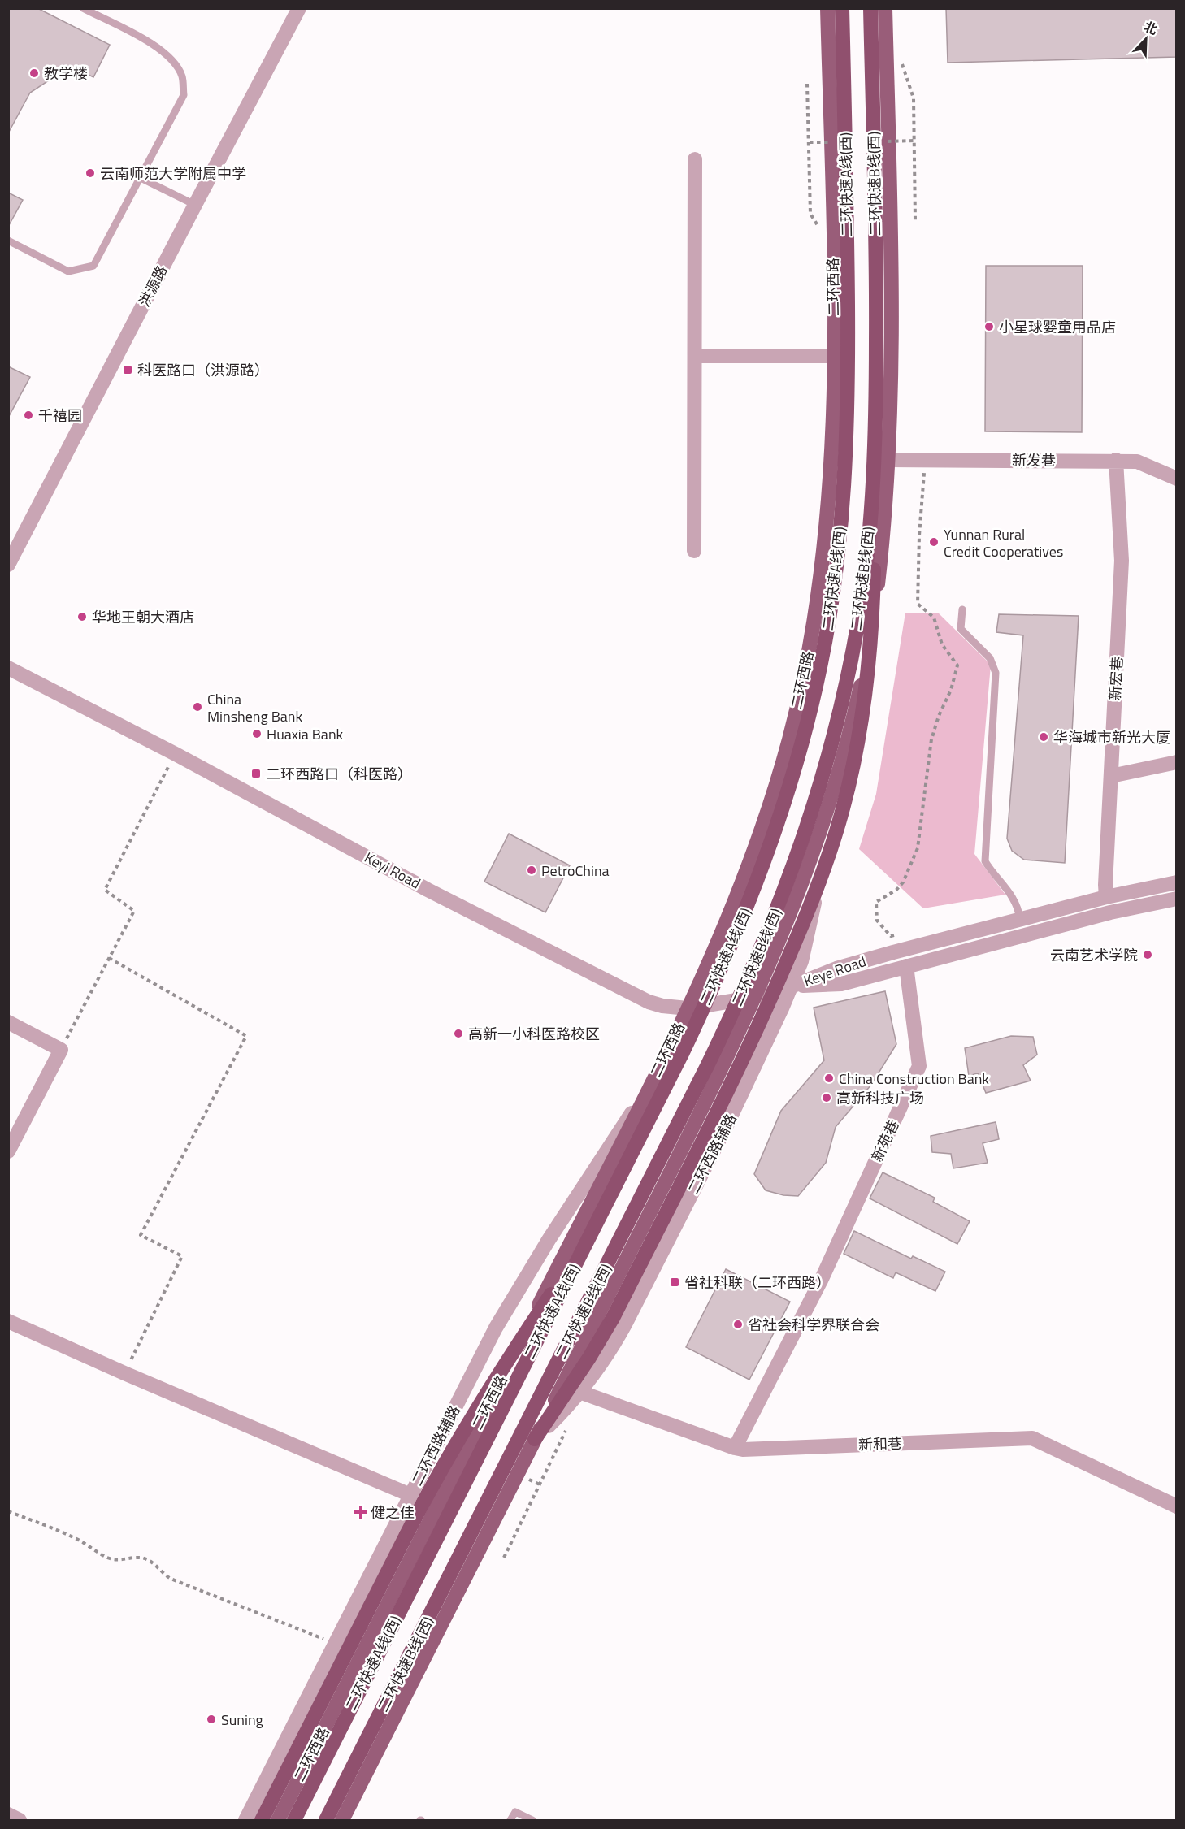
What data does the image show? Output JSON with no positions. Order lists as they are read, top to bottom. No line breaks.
{"streets":{"highway":["二环快速B线(西)","二环快速A线(西)"],"main road":["二环西路"],"street":["洪源路","新发巷","新宏巷","Keyi Road","Keye Road","新苑巷","二环西路辅路","新和巷"]},"crossings":[["二环西路","Keyi Road"],["二环西路","二环西路辅路"],["新发巷","新宏巷"],["新宏巷","Keye Road"],["Keyi Road","Keye Road"],["Keyi Road","二环西路辅路"],["Keye Road","新苑巷"],["Keye Road","二环西路辅路"],["新苑巷","新和巷"],["二环西路辅路","新和巷"]],"places":{"other":["教学楼","云南师范大学附属中学","小星球婴童用品店","千禧园","Yunnan Rural Credit Cooperatives","华地王朝大酒店","China Minsheng Bank","Huaxia Bank","华海城市新光大厦","PetroChina","云南艺术学院","高新一小科医路校区","China Construction Bank","高新科技广场","省社会科学界联合会","Suning"],"transit":["科医路口（洪源路）","二环西路口（科医路）","省社科联（二环西路）"],"health":["健之佳"]},"north":"top right"}
